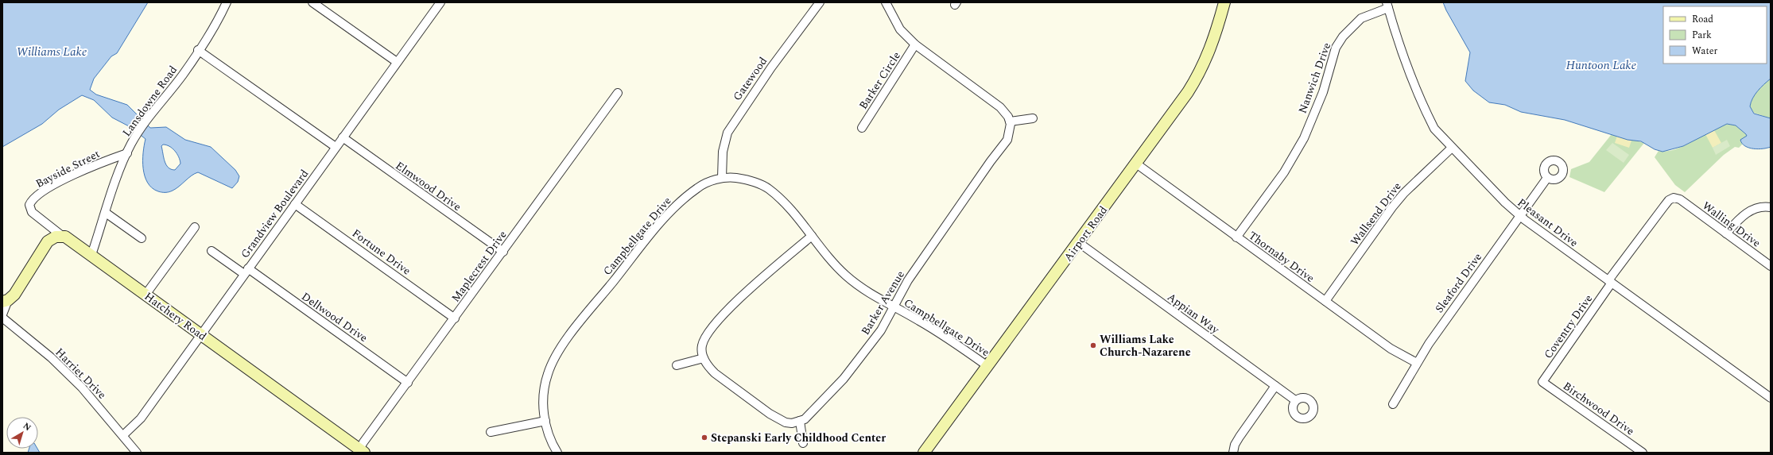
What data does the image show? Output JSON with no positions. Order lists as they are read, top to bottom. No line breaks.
{"streets":{"street":["Nanwich Drive","Gatewood","Barker Circle","Lansdowne Road","Bayside Street","Elmwood Drive","Grandview Boulevard","Wallsend Drive","Pleasant Drive","Walling Drive","Airport Road","Campbellgate Drive","Fortune Drive","Thornaby Drive","Maplecrest Drive","Sleaford Drive","Barker Avenue","Appian Way","Hatchery Road","Dellwood Drive","Coventry Drive","Harriet Drive","Birchwood Drive"]},"crossings":[["Nanwich Drive","Pleasant Drive"],["Nanwich Drive","Thornaby Drive"],["Gatewood","Campbellgate Drive"],["Lansdowne Road","Bayside Street"],["Lansdowne Road","Hatchery Road"],["Bayside Street","Hatchery Road"],["Elmwood Drive","Grandview Boulevard"],["Elmwood Drive","Maplecrest Drive"],["Grandview Boulevard","Fortune Drive"],["Grandview Boulevard","Hatchery Road"],["Grandview Boulevard","Dellwood Drive"],["Grandview Boulevard","Harriet Drive"],["Wallsend Drive","Pleasant Drive"],["Wallsend Drive","Thornaby Drive"],["Pleasant Drive","Sleaford Drive"],["Pleasant Drive","Coventry Drive"],["Walling Drive","Coventry Drive"],["Airport Road","Campbellgate Drive"],["Airport Road","Thornaby Drive"],["Airport Road","Appian Way"],["Campbellgate Drive","Barker Avenue"],["Fortune Drive","Maplecrest Drive"],["Thornaby Drive","Sleaford Drive"],["Maplecrest Drive","Hatchery Road"],["Maplecrest Drive","Dellwood Drive"],["Coventry Drive","Birchwood Drive"]],"water":["Williams Lake","Huntoon Lake"],"places":["Williams Lake Church-Nazarene","Stepanski Early Childhood Center"],"legend":["Road","Park","Water"],"north":"top right"}
